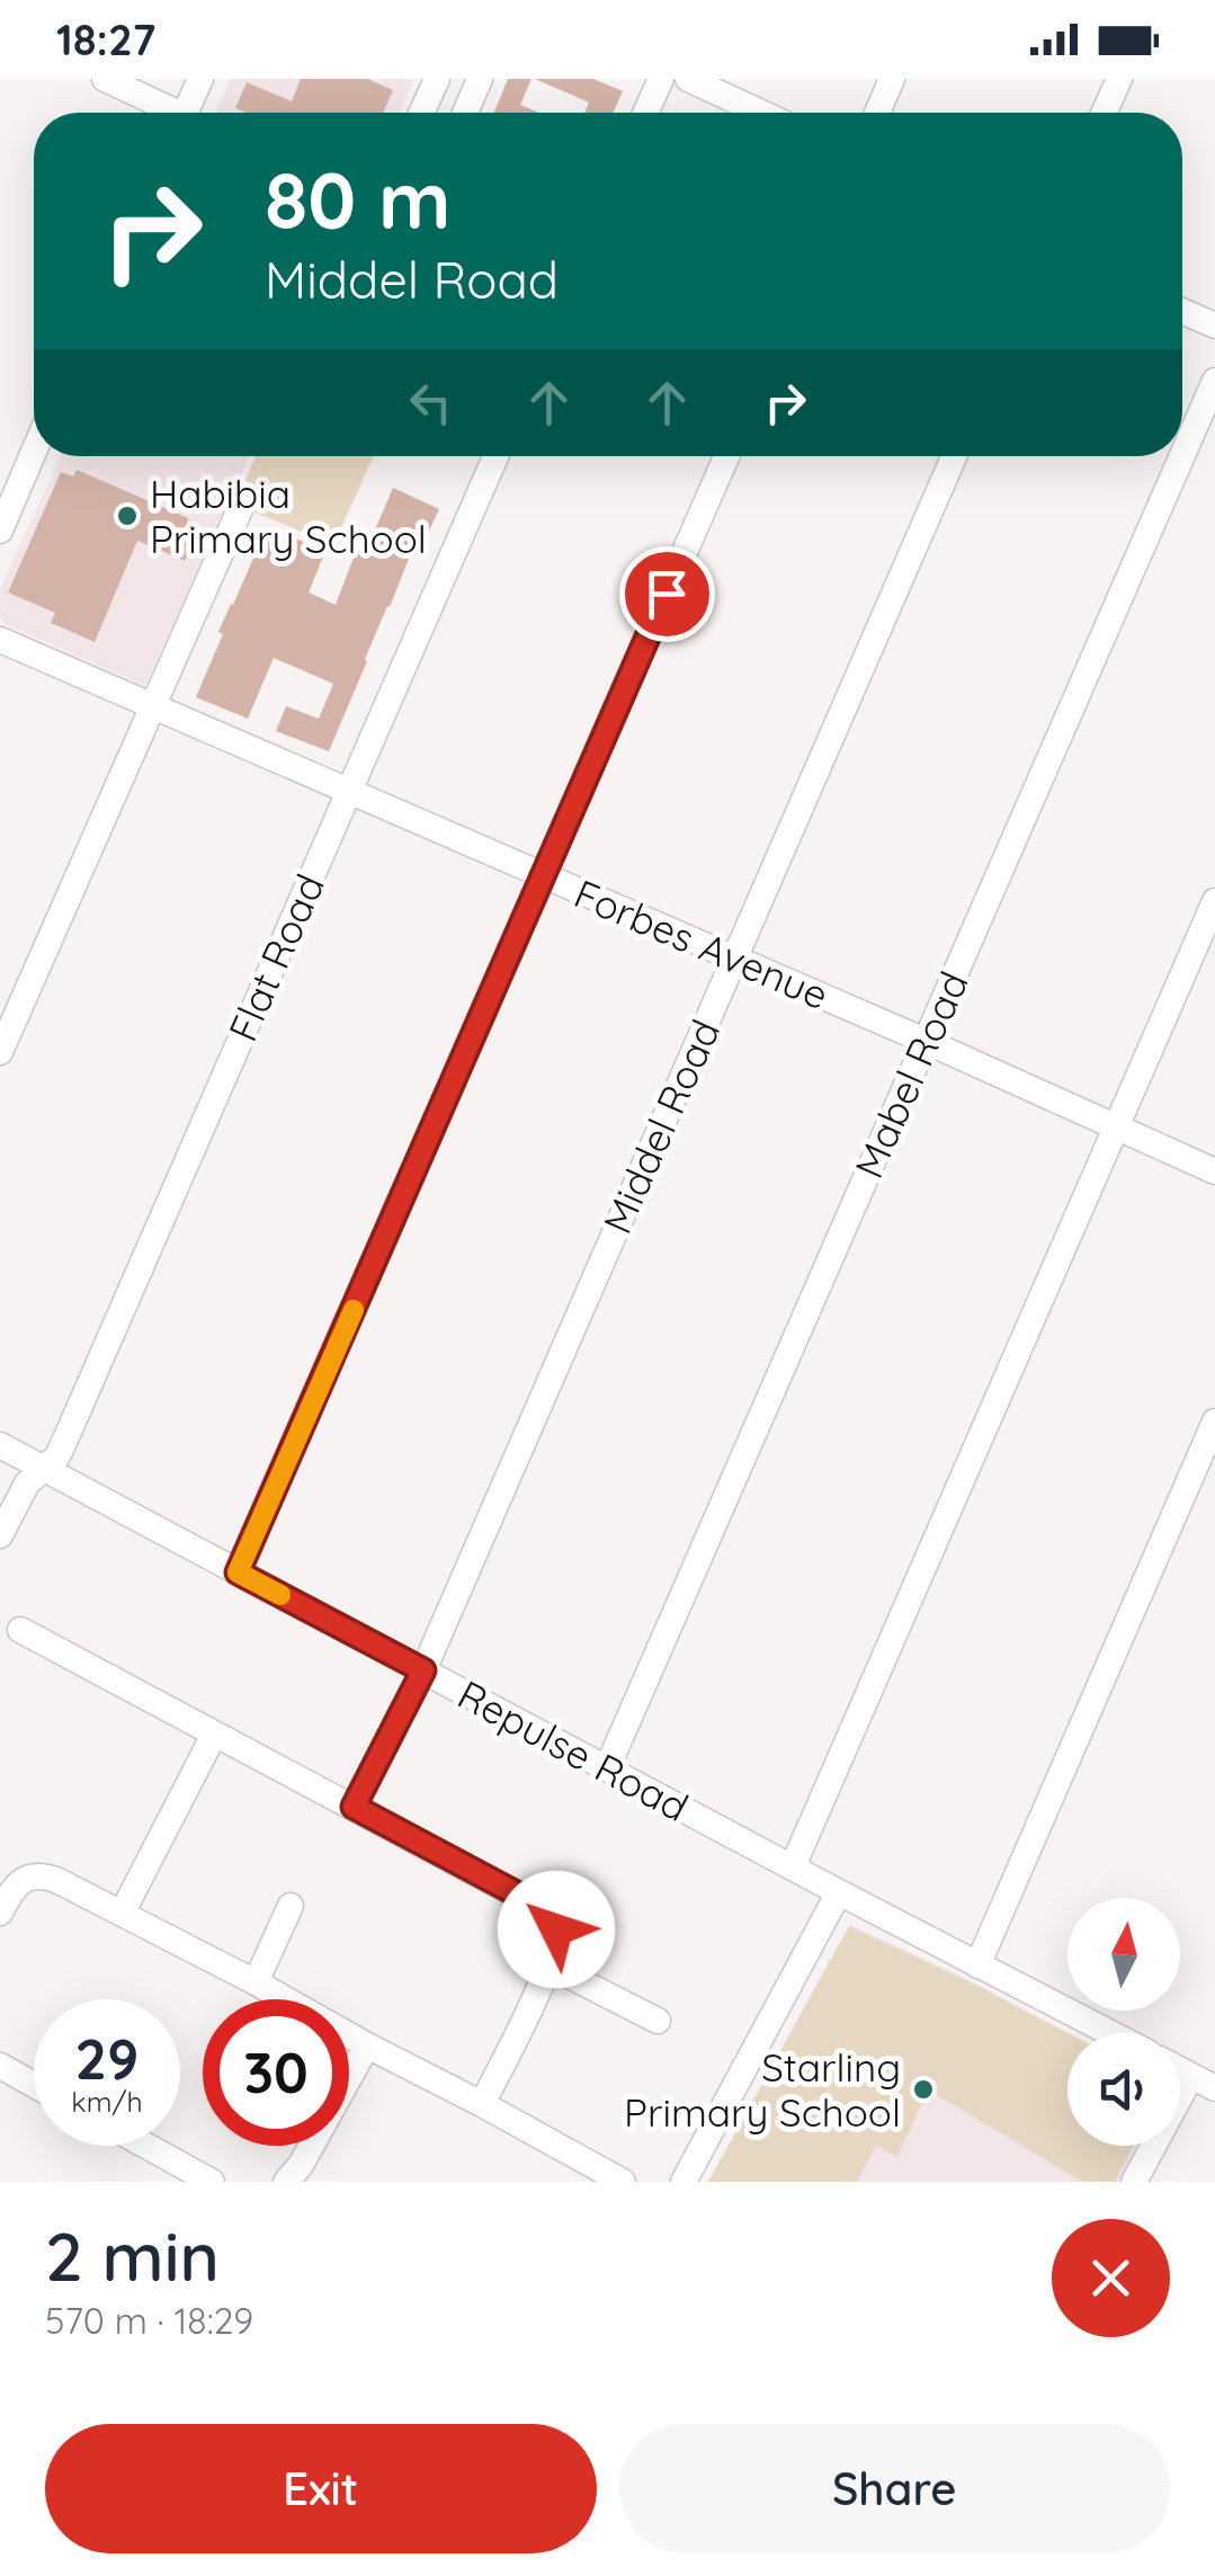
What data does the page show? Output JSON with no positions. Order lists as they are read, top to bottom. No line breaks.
{"streets":{"street":["Forbes Avenue","Flat Road","Mabel Road","Middel Road","Repulse Road"]},"crossings":[["Forbes Avenue","Flat Road"],["Forbes Avenue","Mabel Road"],["Forbes Avenue","Middel Road"],["Flat Road","Repulse Road"],["Mabel Road","Repulse Road"],["Middel Road","Repulse Road"]],"places":["Habibia Primary School","Starling Primary School"],"north":"top","page":{"status":"18:27","turn":["80 m","Middel Road"],"speed":"29 km/h","limit":"30","heading":["2 min","570 m · 18:29"],"buttons":["Exit","Share"]}}
